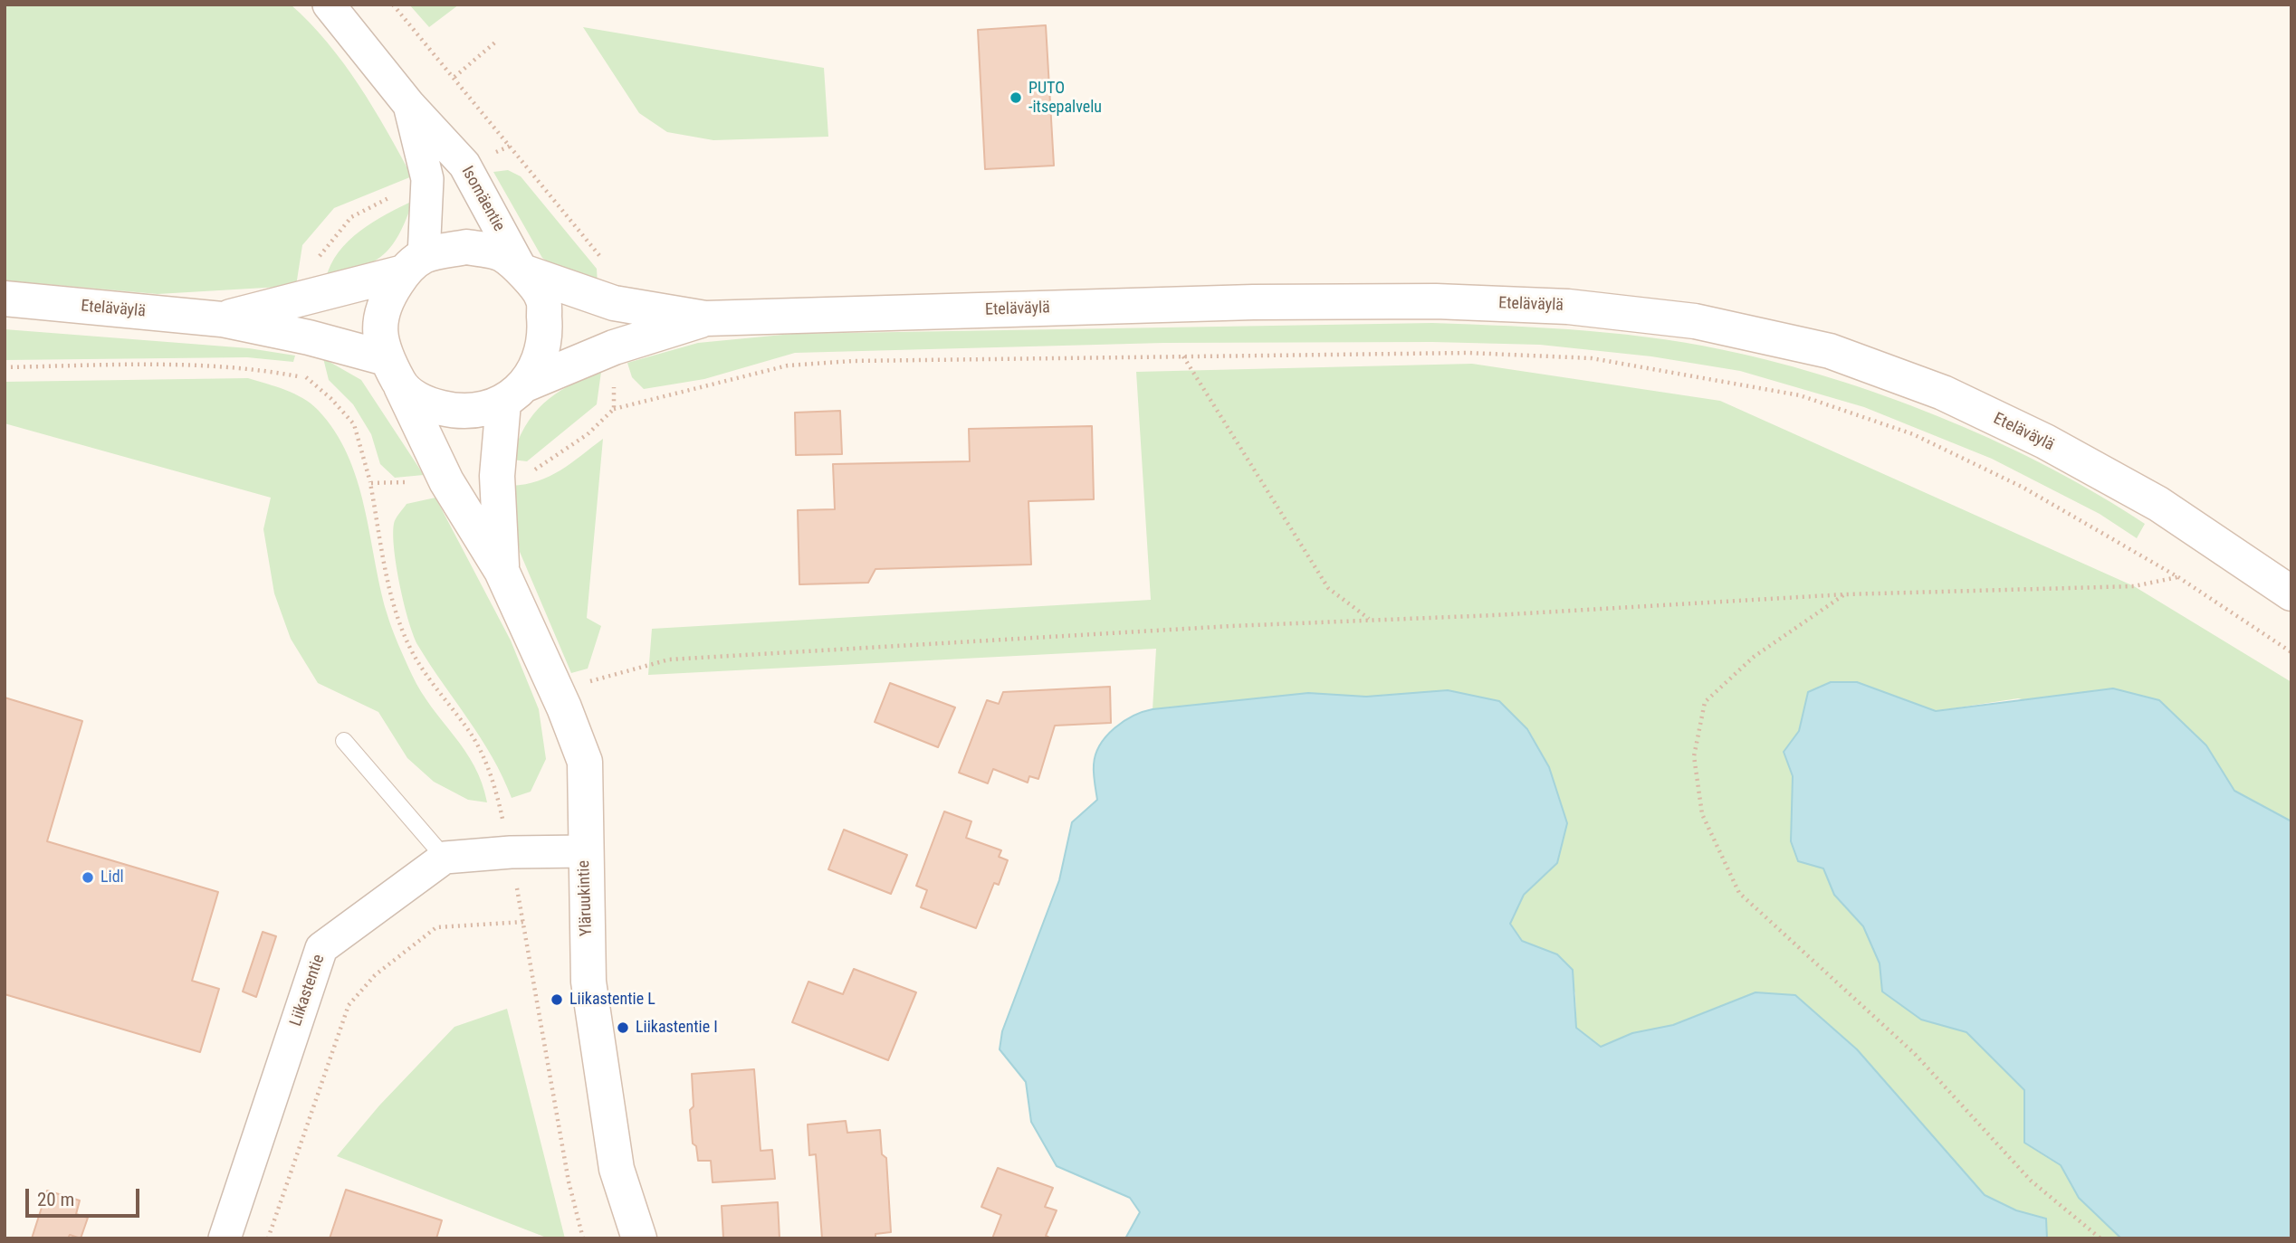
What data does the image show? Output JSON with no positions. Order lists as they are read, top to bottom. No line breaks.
{"streets":{"main road":["Eteläväylä","Yläruukintie"],"street":["Isomäentie","Liikastentie"]},"crossings":[["Isomäentie","Eteläväylä"],["Isomäentie","Yläruukintie"],["Eteläväylä","Yläruukintie"]],"places":["PUTO -itsepalvelu","Lidl","Liikastentie L","Liikastentie I"],"scale_bar":"20 m"}
